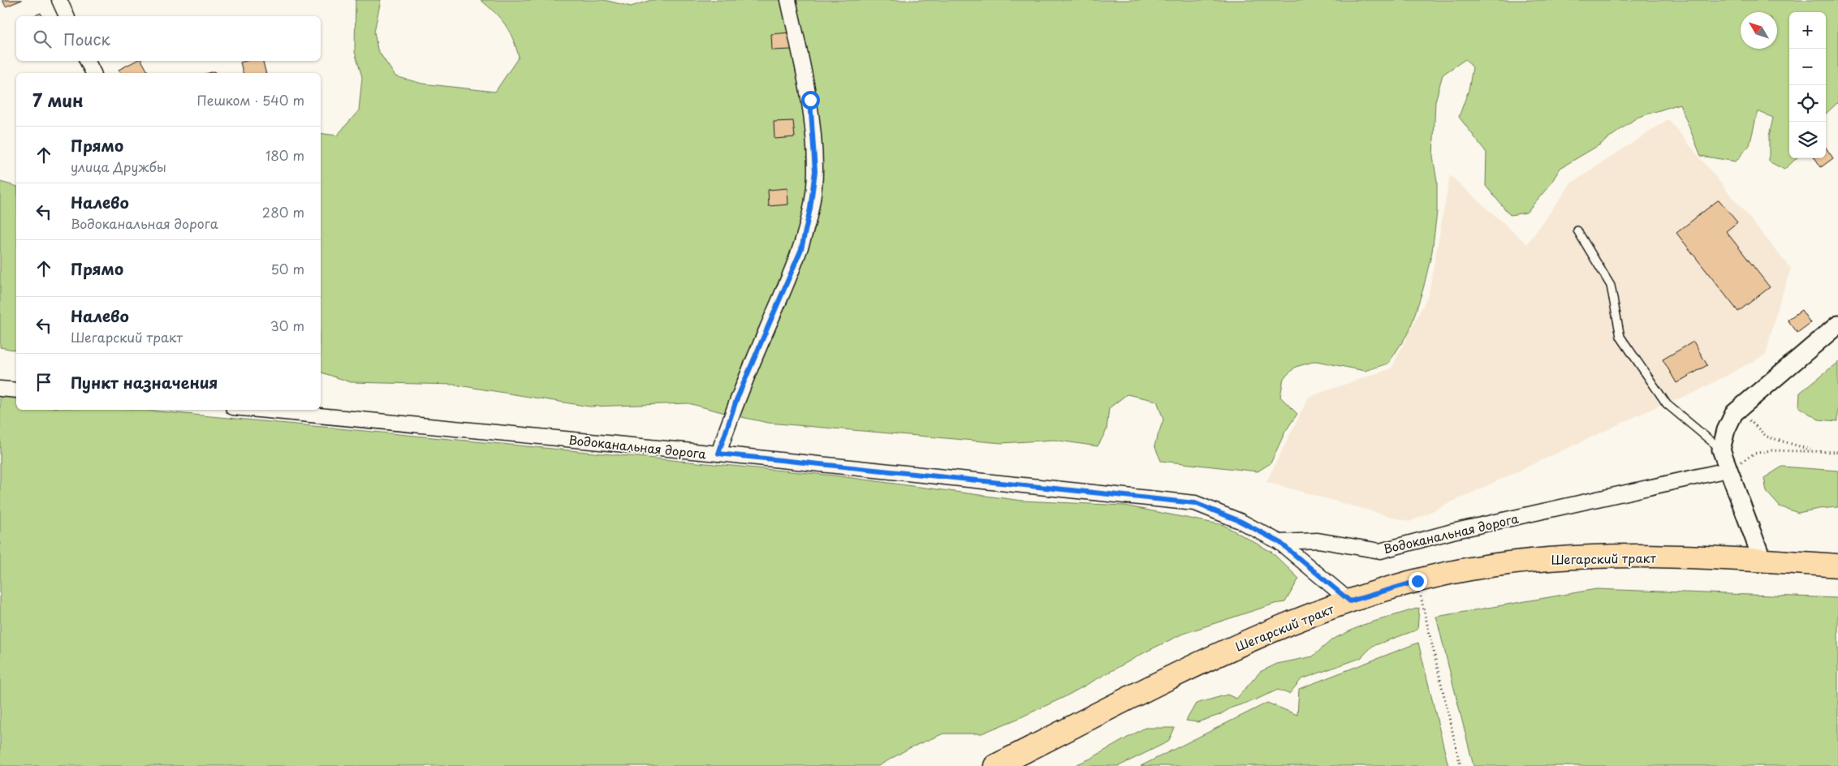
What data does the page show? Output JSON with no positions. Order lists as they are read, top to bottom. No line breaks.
{"streets":{"main road":["Шегарский тракт"],"street":["Водоканальная дорога"]},"north":"top left","page":{"map_buttons":["+","−"],"search":"Поиск","heading":["7 мин","Пешком · 540 m"],"list":[["Прямо","улица Дружбы","180 m"],["Налево","Водоканальная дорога","280 m"],["Прямо","50 m"],["Налево","Шегарский тракт","30 m"],"Пункт назначения"]}}
